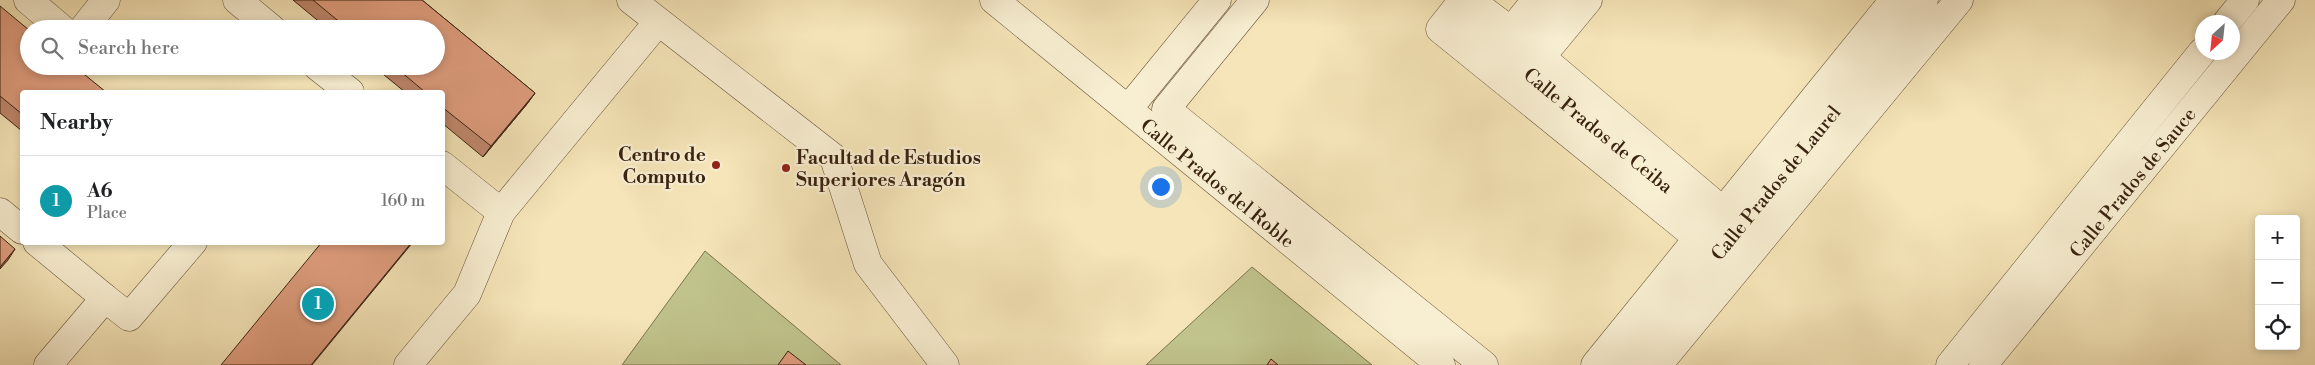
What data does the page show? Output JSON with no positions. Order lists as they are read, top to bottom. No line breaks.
{"streets":{"street":["Calle Prados de Ceiba","Calle Prados del Roble","Calle Prados de Sauce","Calle Prados de Laurel"]},"crossings":[["Calle Prados de Ceiba","Calle Prados de Laurel"]],"places":["Centro de Computo","Facultad de Estudios Superiores Aragón"],"north":"bottom left","page":{"search":"Search here","heading":"Nearby","list":[{"mark":"1","name":"A6","note":"Place","value":"160 m"}],"map_buttons":["+","−"],"pins":"1"}}
